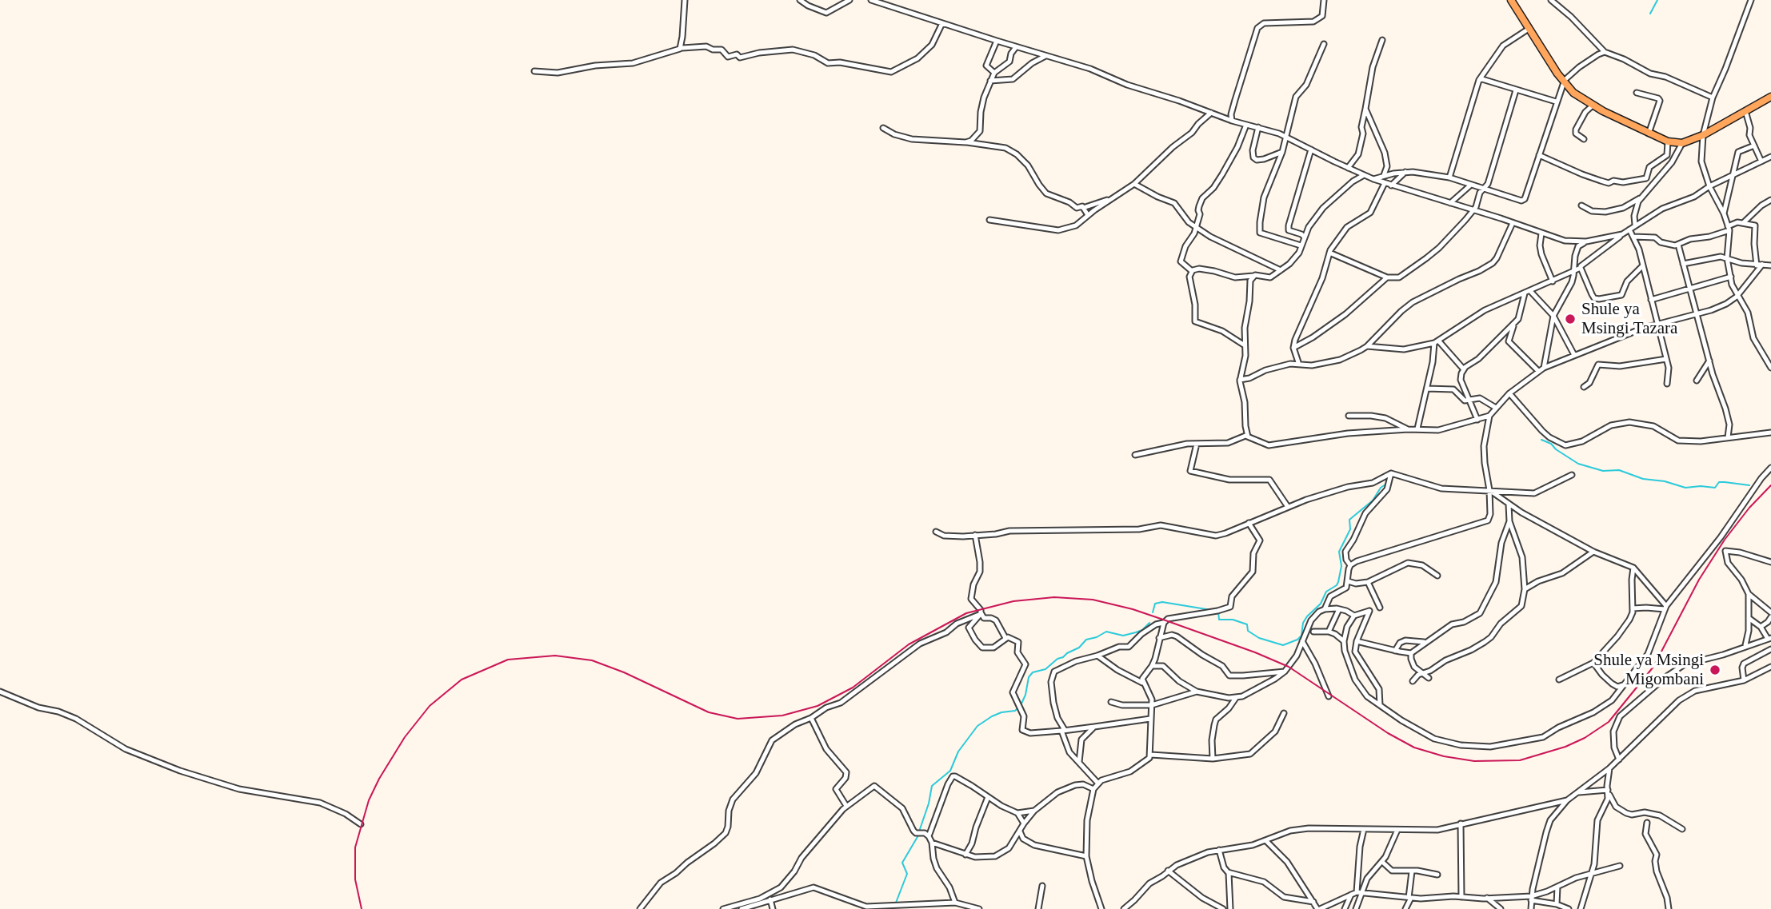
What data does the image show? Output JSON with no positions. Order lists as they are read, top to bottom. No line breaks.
{"places":["Shule ya Msingi Tazara","Shule ya Msingi Migombani"]}
